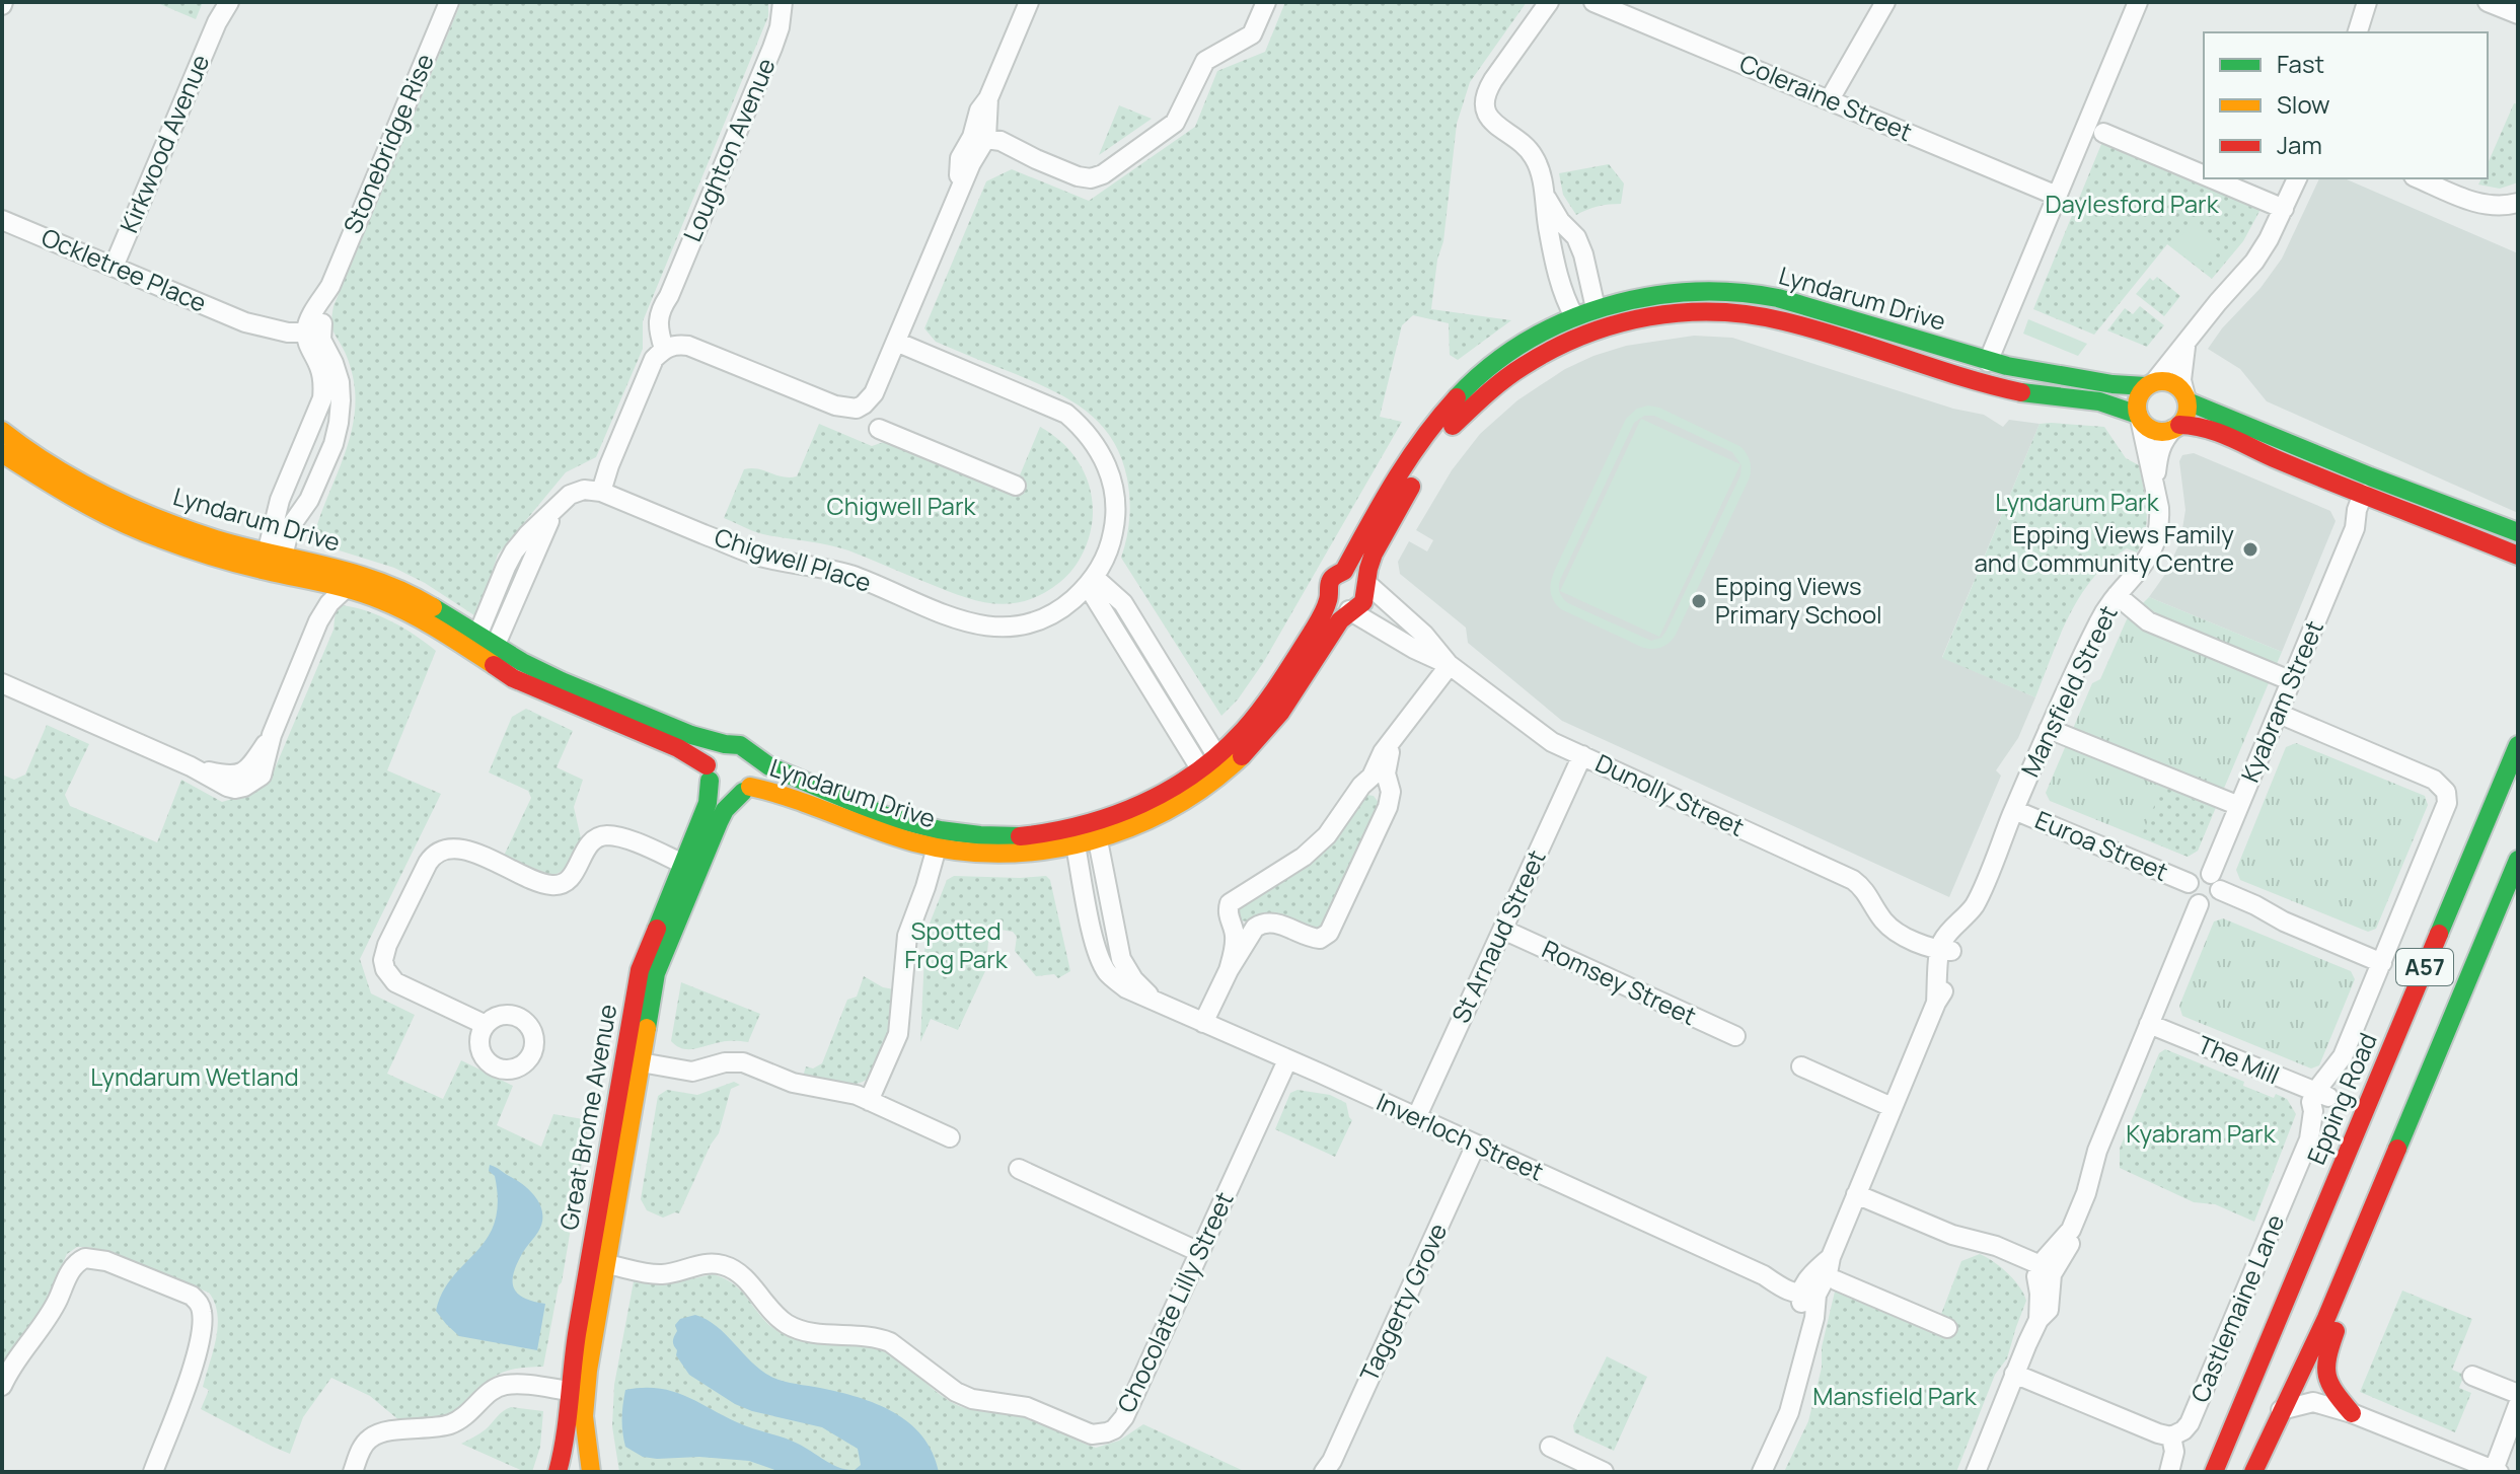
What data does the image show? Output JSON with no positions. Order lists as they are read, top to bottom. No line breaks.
{"streets":{"street":["Coleraine Street","Kirkwood Avenue","Stonebridge Rise","Loughton Avenue","Ockletree Place","Lyndarum Drive","Chigwell Place","Mansfield Street","Kyabram Street","Dunolly Street","Euroa Street","St Arnaud Street","A57","Romsey Street","The Mill","Epping Road","Great Brome Avenue","Inverloch Street","Chocolate Lilly Street","Taggerty Grove","Castlemaine Lane"]},"crossings":[["Kirkwood Avenue","Ockletree Place"],["Stonebridge Rise","Ockletree Place"],["Lyndarum Drive","Mansfield Street"],["Lyndarum Drive","Dunolly Street"],["Lyndarum Drive","Great Brome Avenue"],["Lyndarum Drive","Inverloch Street"],["Mansfield Street","Dunolly Street"],["Mansfield Street","Euroa Street"],["Mansfield Street","Inverloch Street"],["Kyabram Street","Euroa Street"],["Kyabram Street","The Mill"],["Dunolly Street","St Arnaud Street"],["St Arnaud Street","Romsey Street"],["St Arnaud Street","Inverloch Street"],["The Mill","Castlemaine Lane"],["Great Brome Avenue","Chocolate Lilly Street"],["Inverloch Street","Chocolate Lilly Street"],["Inverloch Street","Taggerty Grove"]],"parks":["Daylesford Park","Lyndarum Park","Chigwell Park","Spotted Frog Park","Lyndarum Wetland","Kyabram Park","Mansfield Park"],"places":["Epping Views Family and Community Centre","Epping Views Primary School"],"legend":["Fast","Slow","Jam"]}
